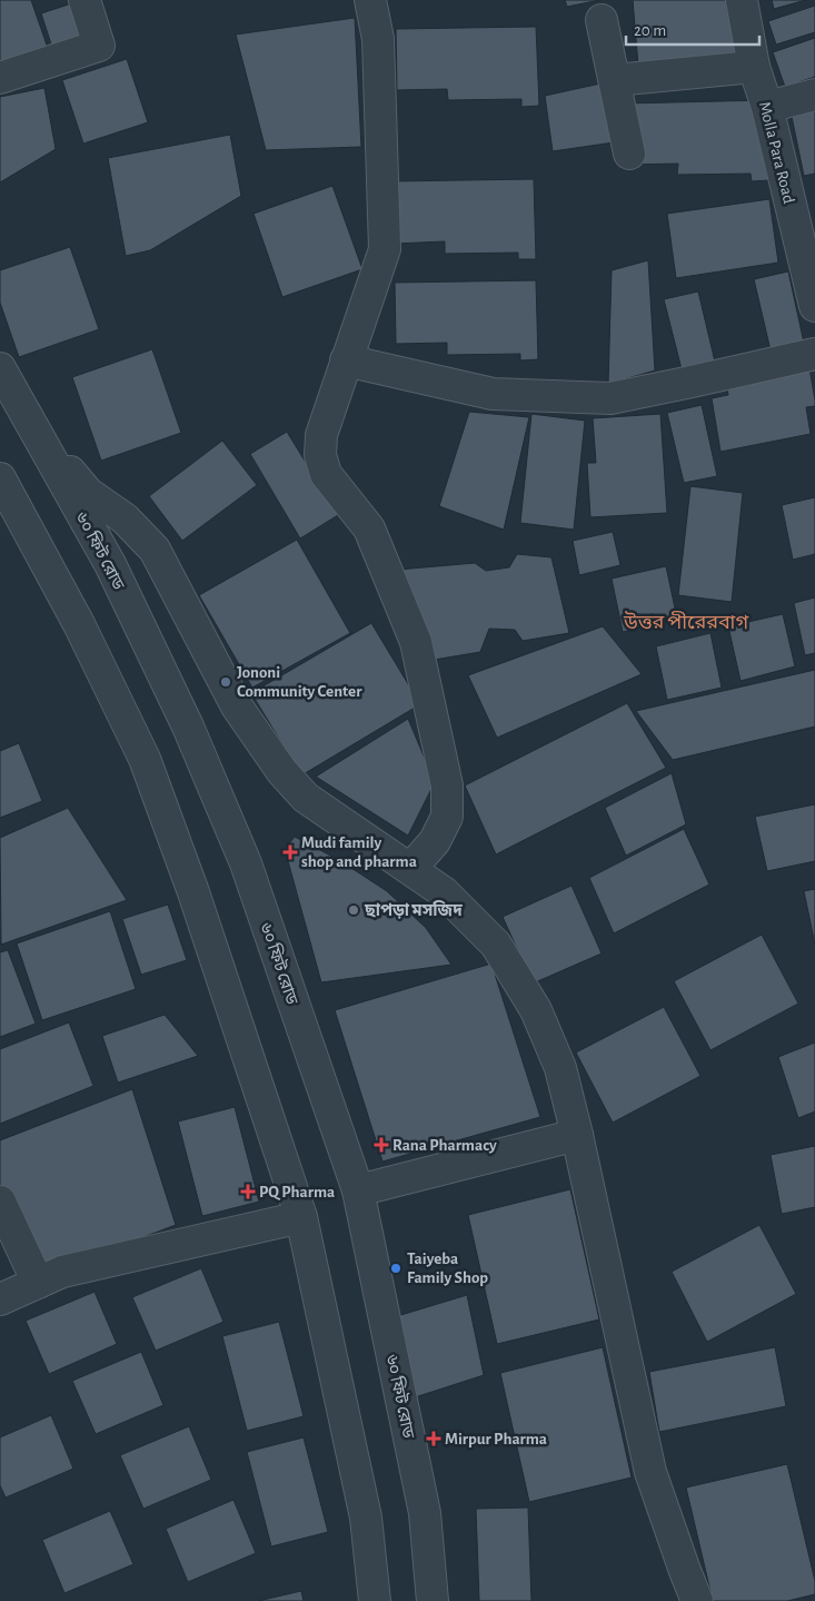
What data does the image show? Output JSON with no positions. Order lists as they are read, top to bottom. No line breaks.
{"streets":{"street":["Molla Para Road","৬০ ফিট রোড"]},"districts":["উত্তর পীরেরবাগ"],"places":{"other":["Jononi Community Center","ছাপড়া মসজিদ","Taiyeba Family Shop"],"health":["Mudi family shop and pharma","Rana Pharmacy","PQ Pharma","Mirpur Pharma"]},"scale_bar":"20 m"}
